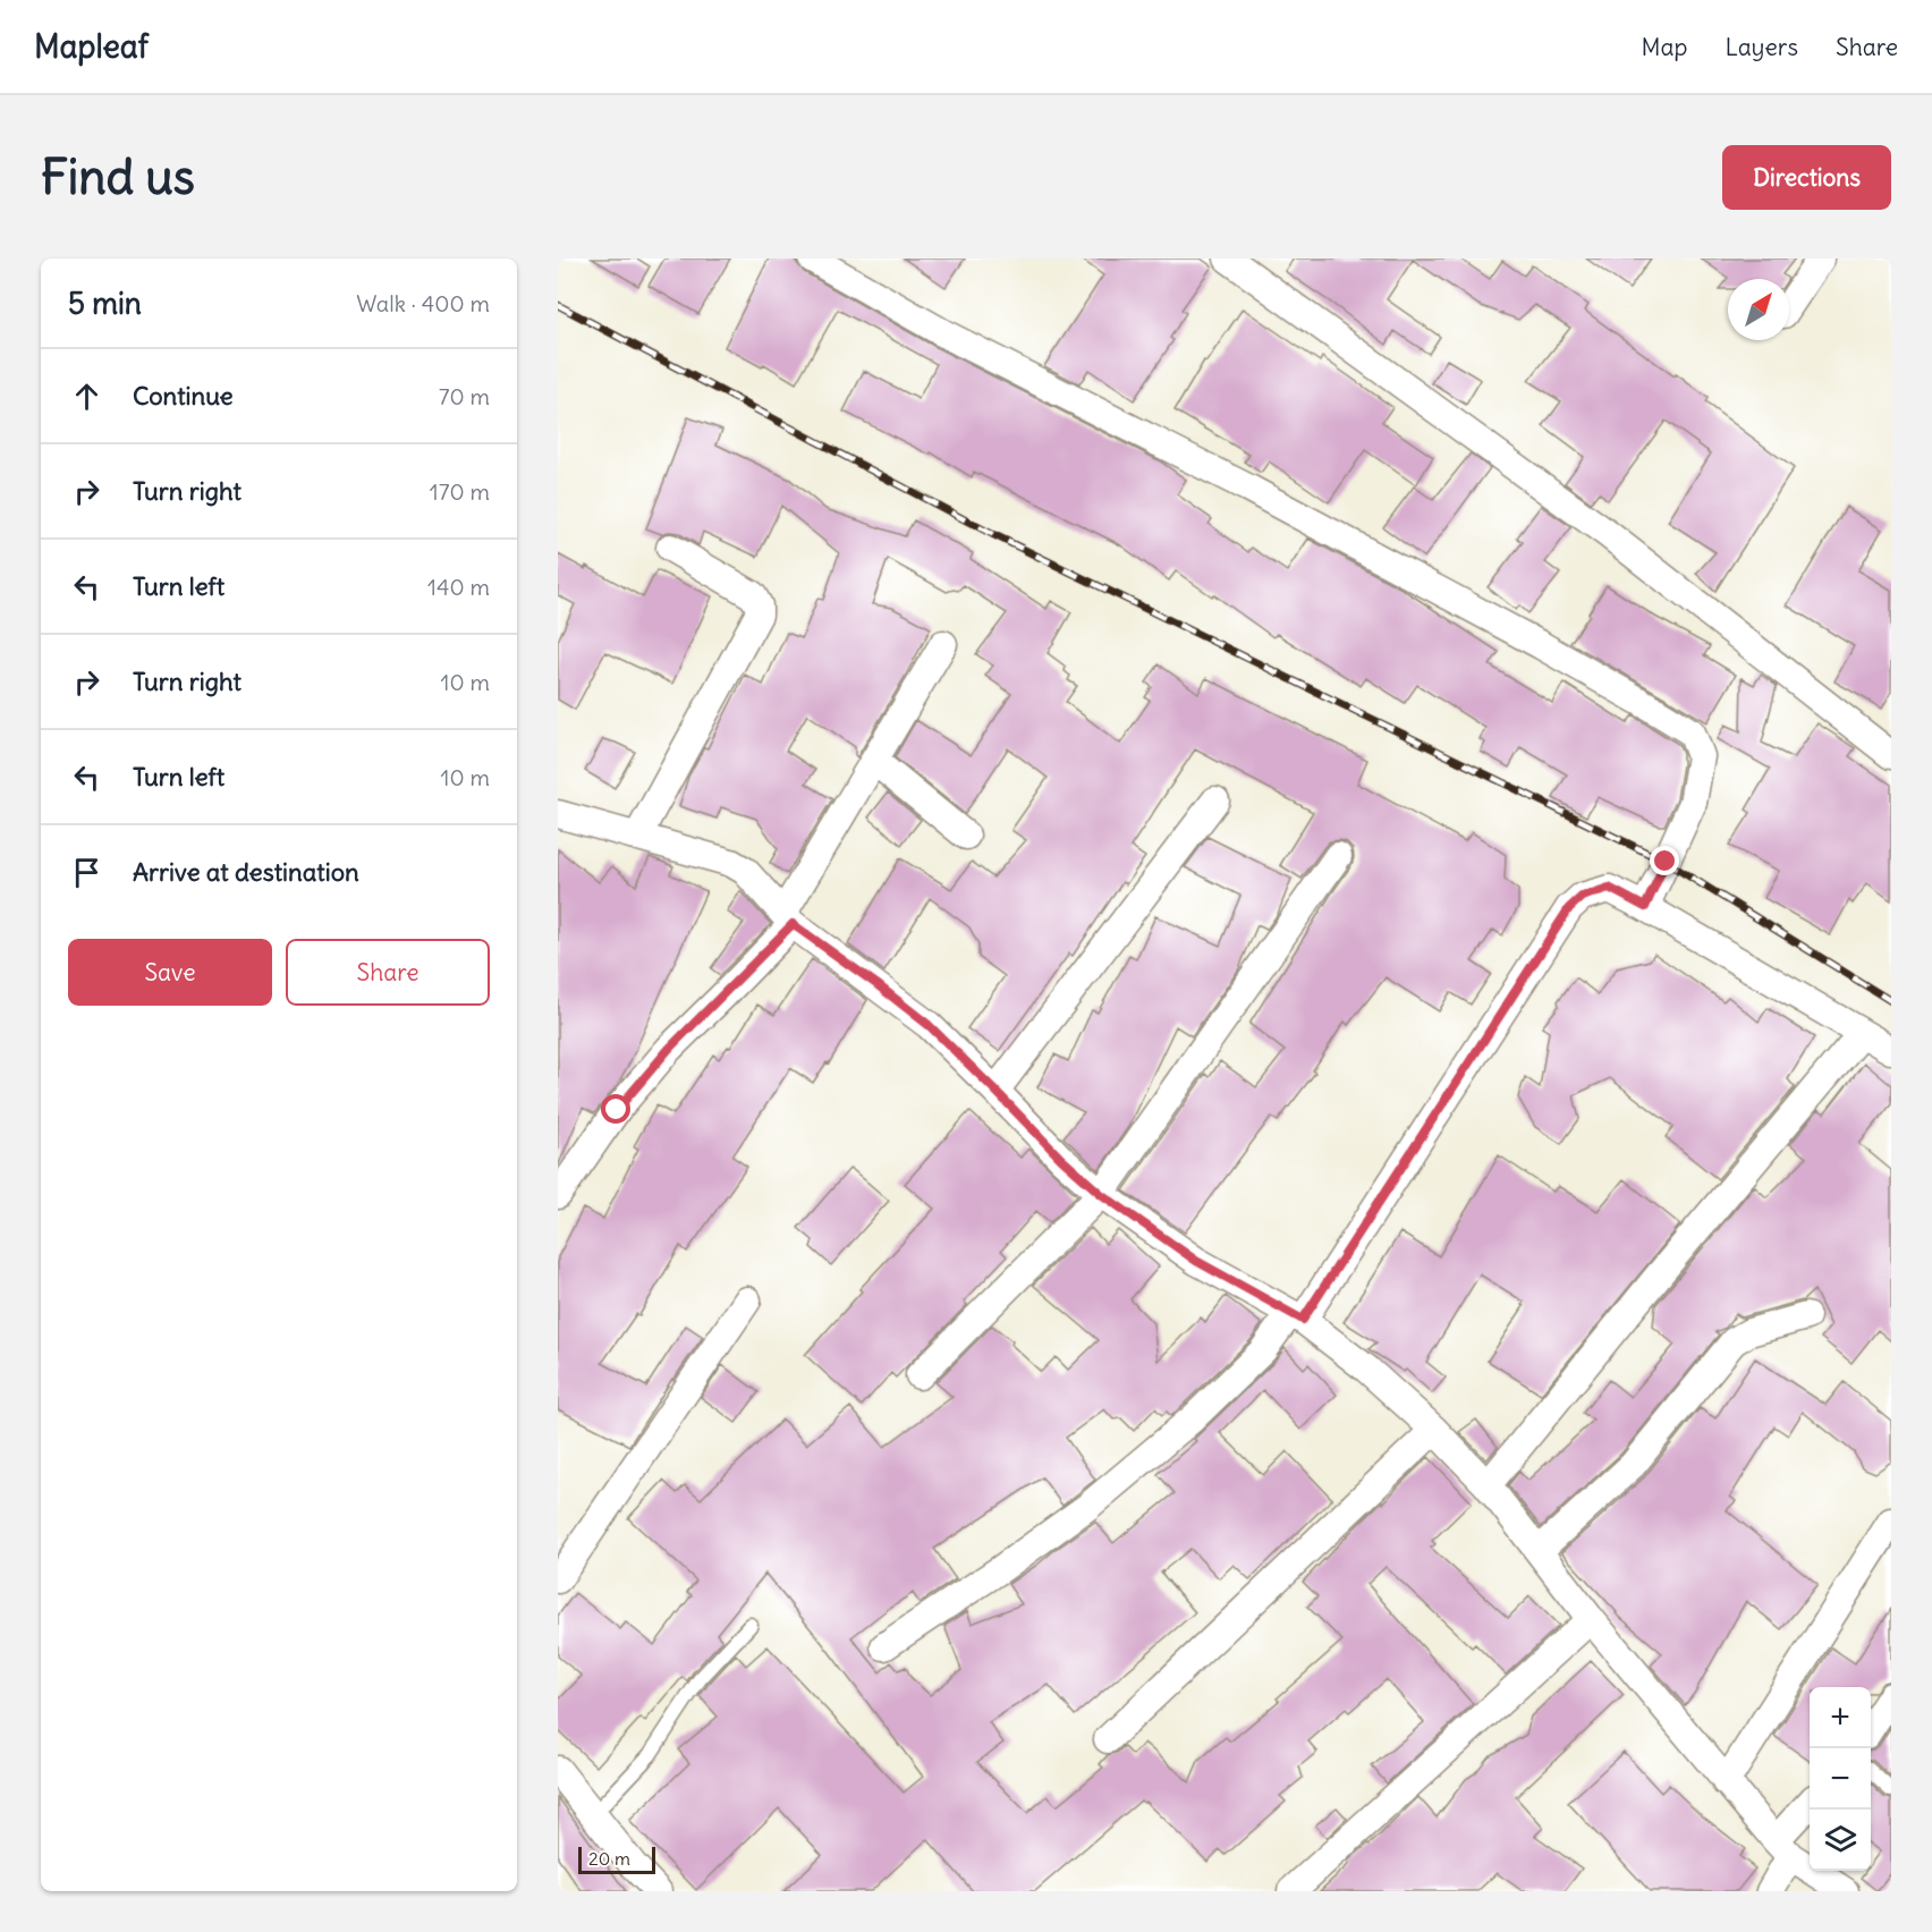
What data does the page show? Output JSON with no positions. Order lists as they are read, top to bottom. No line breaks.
{"scale_bar":"20 m","north":"top right","page":{"header":"Mapleaf","nav":["Map","Layers","Share"],"buttons":["Directions",["Save","Share"]],"title":"Find us","heading":["5 min","Walk · 400 m"],"list":[["Continue","70 m"],["Turn right","170 m"],["Turn left","140 m"],["Turn right","10 m"],["Turn left","10 m"],"Arrive at destination"],"map_buttons":["+","−"],"scale":"20 m"}}
